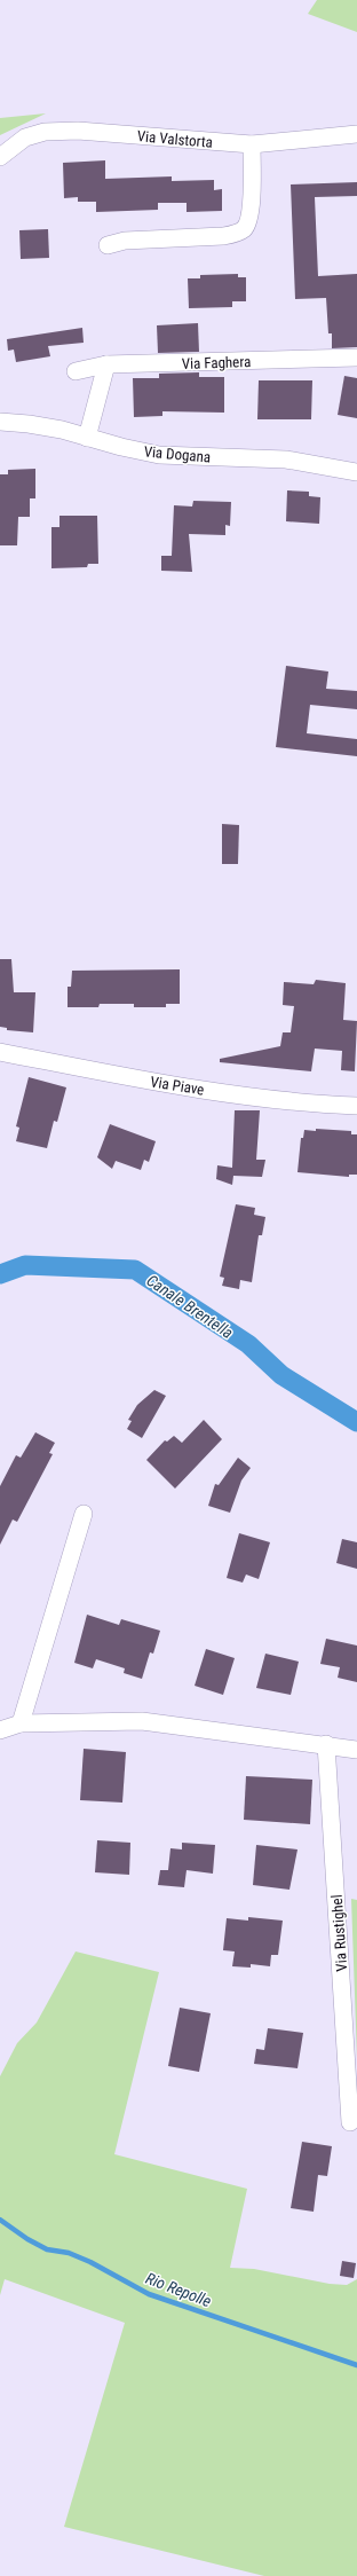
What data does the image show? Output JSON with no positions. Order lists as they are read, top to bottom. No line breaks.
{"streets":{"street":["Via Valstorta","Via Faghera","Via Dogana","Via Piave","Via Rustighel"]},"water":["Canale Brentella","Rio Repolle"]}
